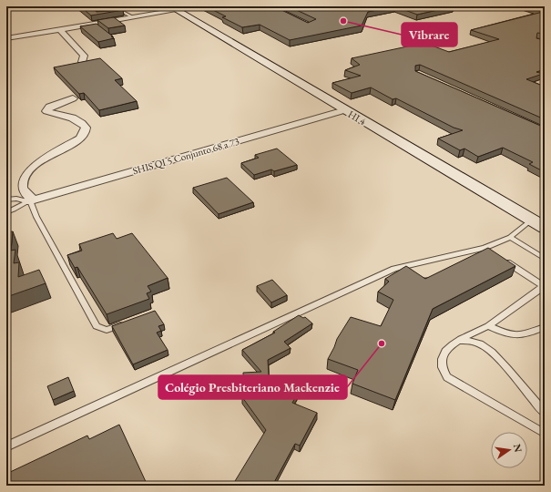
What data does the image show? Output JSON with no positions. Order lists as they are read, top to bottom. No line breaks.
{"streets":{"street":["HI 4","SHIS QI 5 Conjunto 68 a 73"]},"crossings":[["HI 4","SHIS QI 5 Conjunto 68 a 73"]],"places":["Vibrare","Colégio Presbiteriano Mackenzie"],"north":"right"}
